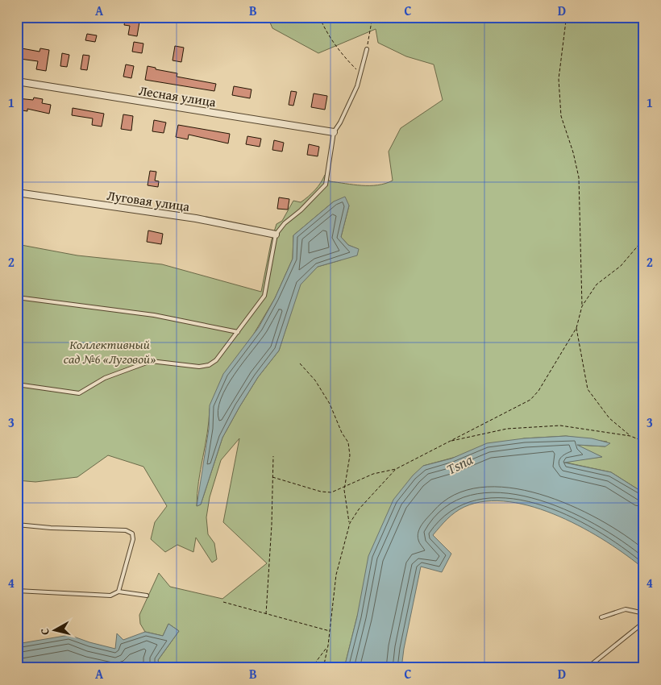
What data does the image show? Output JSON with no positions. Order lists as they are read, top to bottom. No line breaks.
{"streets":{"street":["Лесная улица","Луговая улица"]},"water":["Tsna"],"parks":["Коллективный сад №6 «Луговой»"],"north":"left","grid":{"columns":["A","B","C","D"],"rows":["1","2","3","4"]}}
